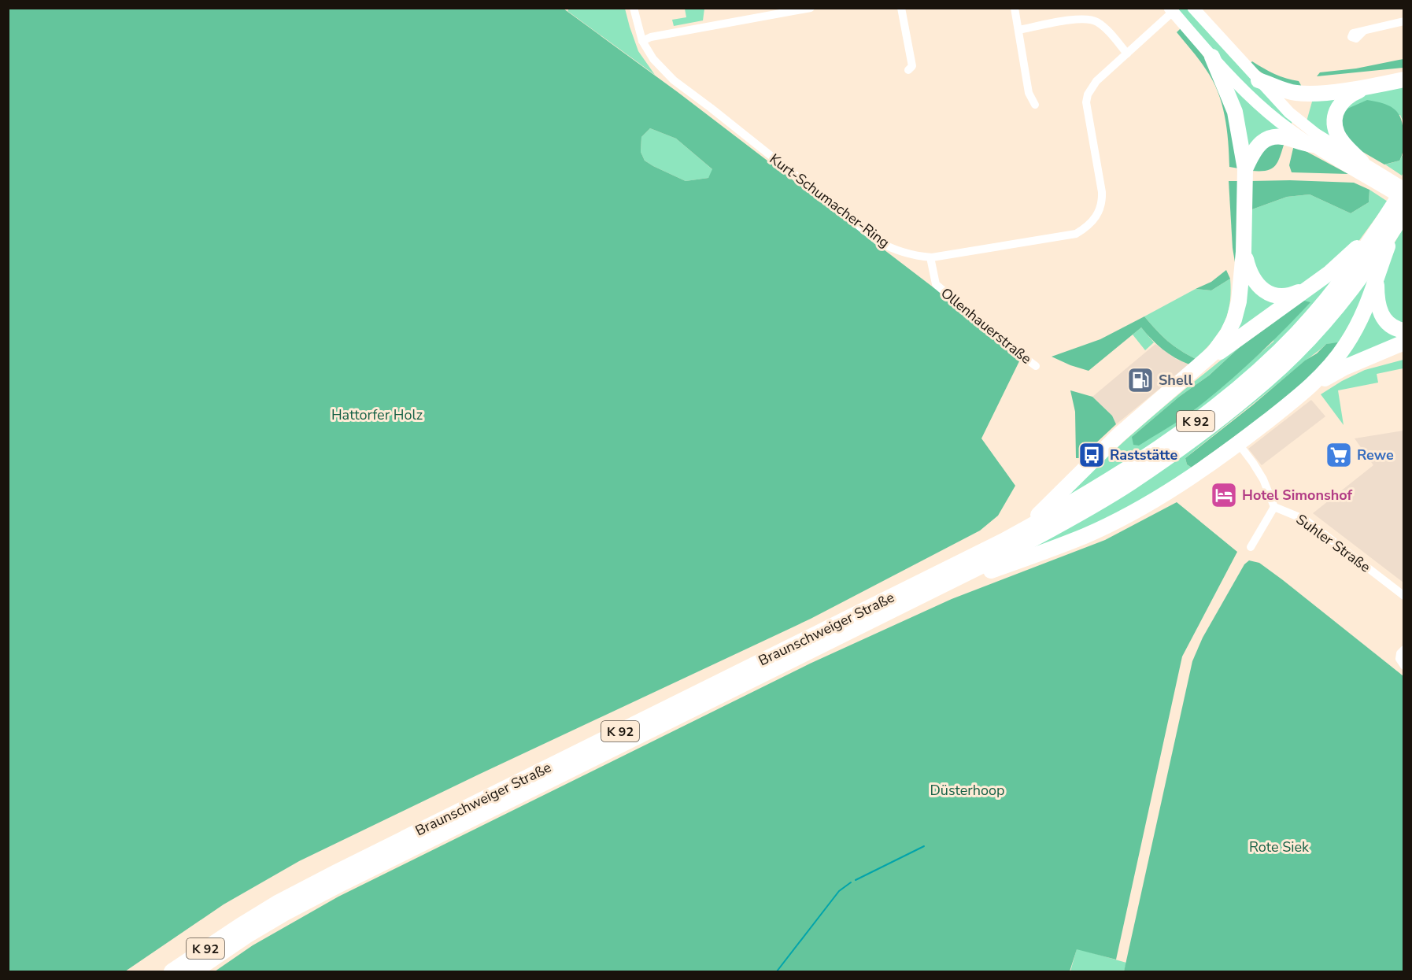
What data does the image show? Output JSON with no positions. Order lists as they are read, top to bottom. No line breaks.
{"streets":{"highway":["K 92","Braunschweiger Straße"],"street":["Kurt-Schumacher-Ring","Ollenhauerstraße","Suhler Straße"]},"crossings":[["Kurt-Schumacher-Ring","Ollenhauerstraße"]],"parks":["Hattorfer Holz","Düsterhoop","Rote Siek"],"places":{"fuel station":["Shell"],"bus stop":["Raststätte"],"supermarket":["Rewe"],"hotel":["Hotel Simonshof"]}}
